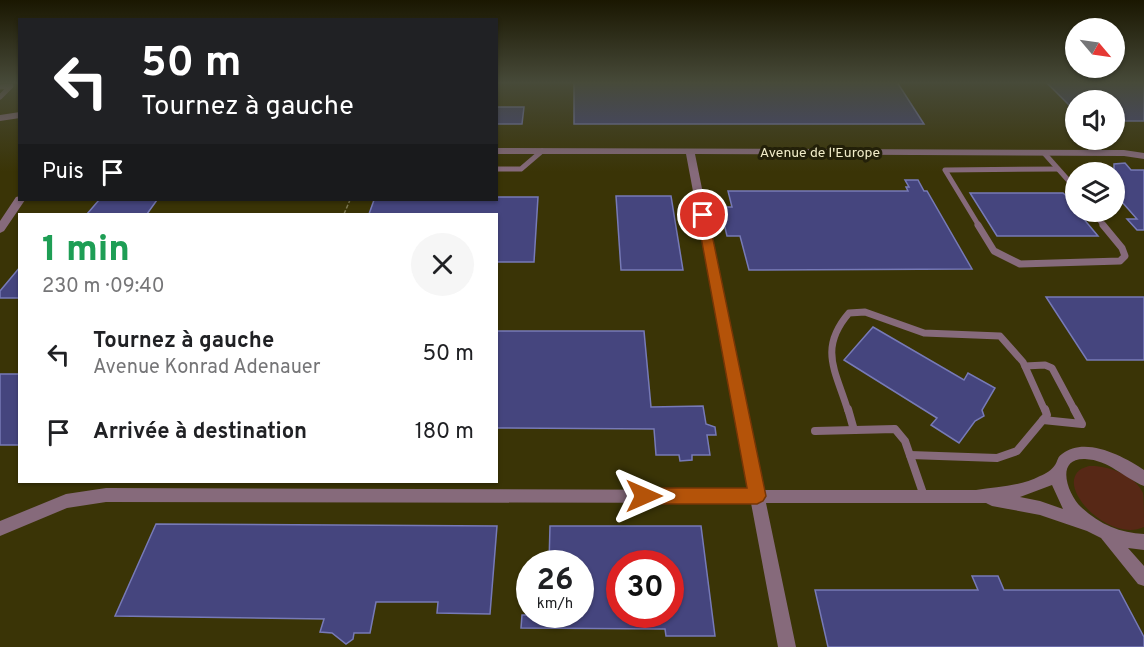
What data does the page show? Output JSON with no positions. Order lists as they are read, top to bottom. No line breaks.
{"streets":{"street":["Avenue de l'Europe"]},"north":"bottom right","page":{"turn":["50 m","Tournez à gauche"],"then":"Puis","heading":["1 min","230 m · 09:40"],"list":[{"name":"Tournez à gauche","note":"Avenue Konrad Adenauer","value":"50 m"},{"name":"Arrivée à destination","value":"180 m"}],"speed":"26 km/h","limit":"30"}}
